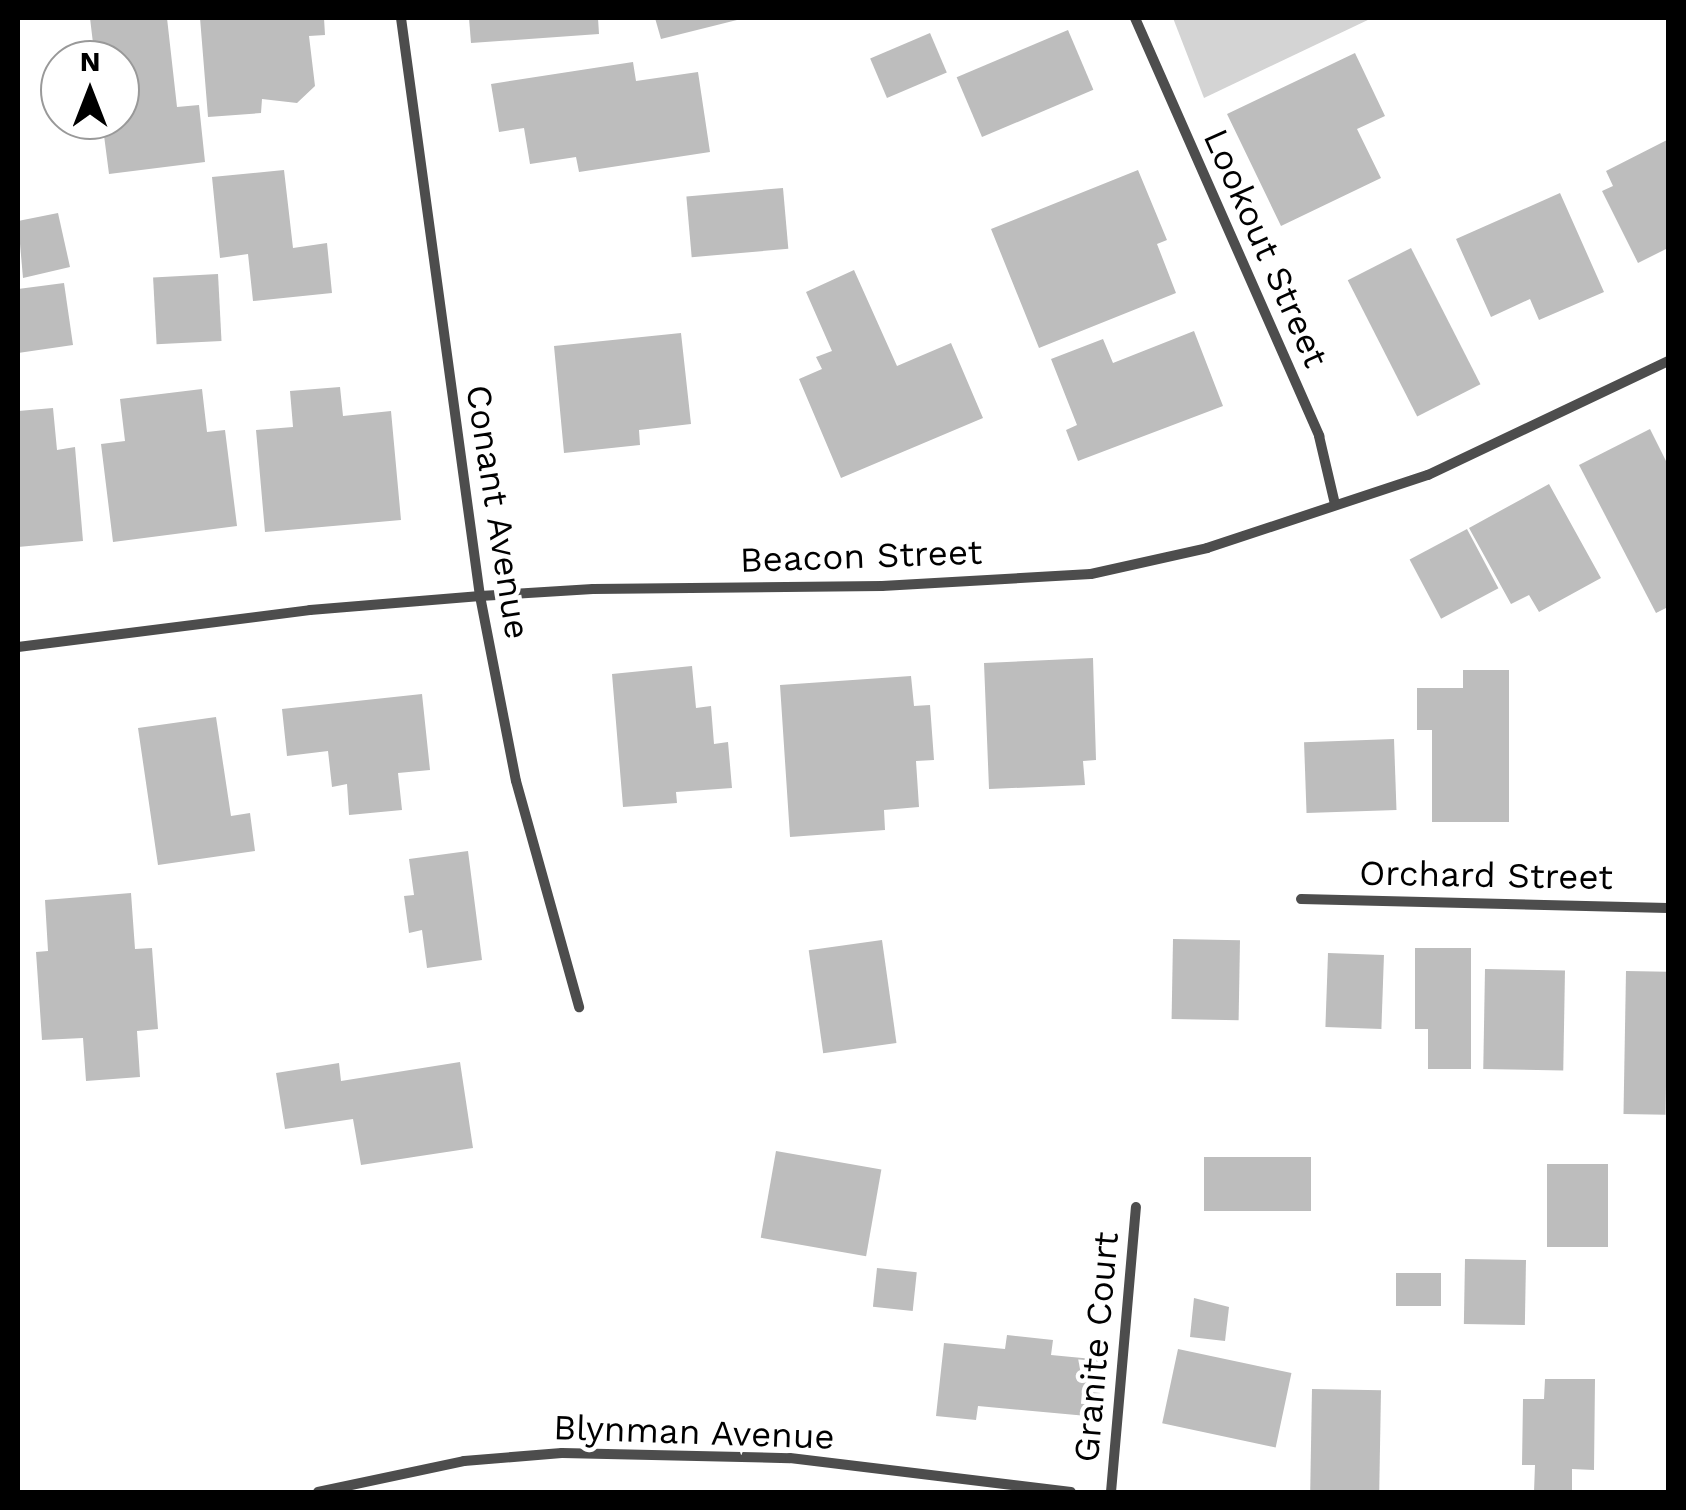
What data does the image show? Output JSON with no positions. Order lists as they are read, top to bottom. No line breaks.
{"streets":{"street":["Lookout Street","Conant Avenue","Beacon Street","Orchard Street","Granite Court","Blynman Avenue"]},"crossings":[["Lookout Street","Beacon Street"],["Conant Avenue","Beacon Street"]],"north":"top"}
